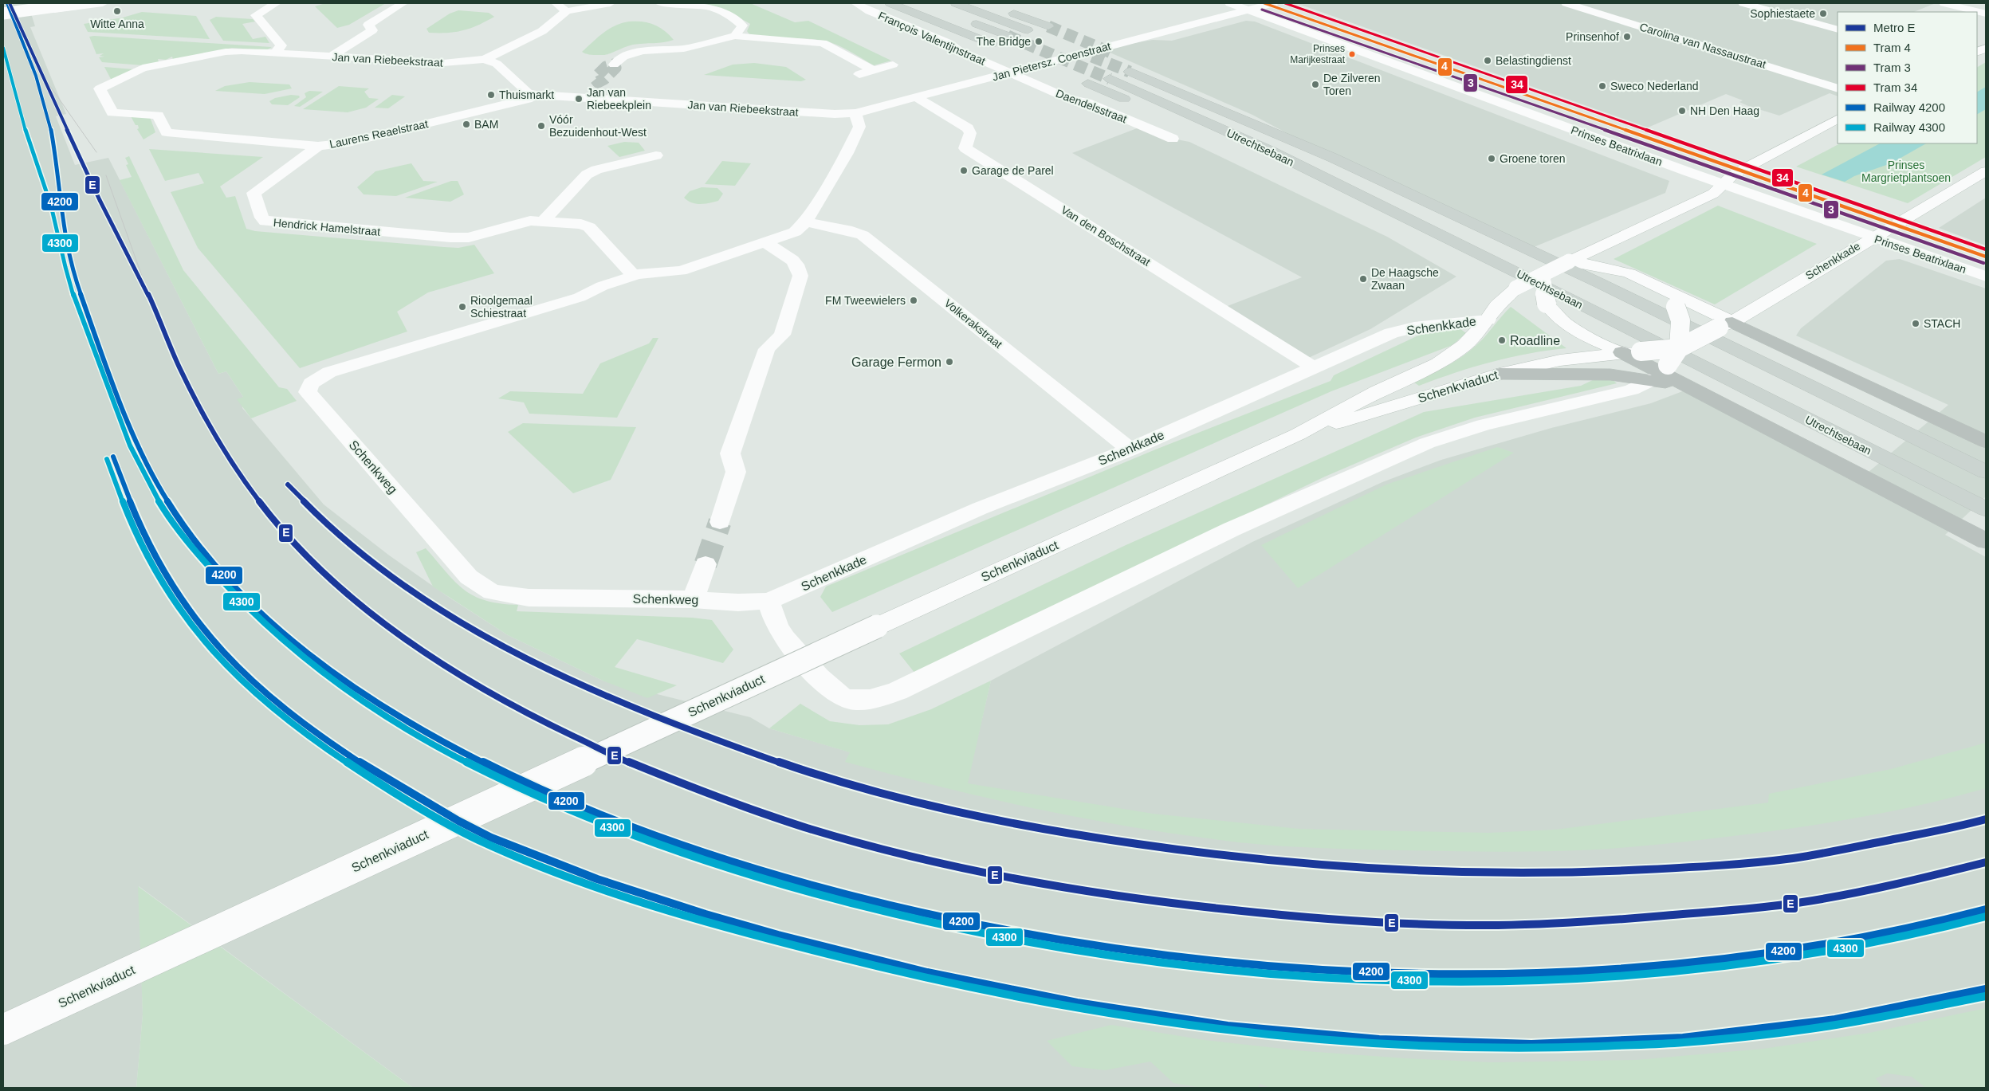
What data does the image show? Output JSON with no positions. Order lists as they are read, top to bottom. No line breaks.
{"streets":{"main road":["Utrechtsebaan"],"street":["François Valentijnstraat","Carolina van Nassaustraat","Jan van Riebeekstraat","Jan Pietersz. Coenstraat","Daendelsstraat","Laurens Reaelstraat","Prinses Beatrixlaan","Hendrick Hamelstraat","Van den Boschstraat","Schenkkade","Volkerakstraat","Schenkviaduct","Schenkweg"]},"crossings":[["François Valentijnstraat","Jan Pietersz. Coenstraat"],["François Valentijnstraat","Daendelsstraat"],["Jan van Riebeekstraat","Jan Pietersz. Coenstraat"],["Jan van Riebeekstraat","Laurens Reaelstraat"],["Jan Pietersz. Coenstraat","Daendelsstraat"],["Jan Pietersz. Coenstraat","Prinses Beatrixlaan"],["Jan Pietersz. Coenstraat","Van den Boschstraat"],["Laurens Reaelstraat","Hendrick Hamelstraat"],["Prinses Beatrixlaan","Schenkkade"],["Van den Boschstraat","Schenkkade"],["Schenkkade","Volkerakstraat"],["Schenkkade","Schenkviaduct"],["Schenkkade","Schenkweg"]],"parks":["Prinses Margrietplantsoen"],"places":["Witte Anna","Sophiestaete","Prinsenhof","The Bridge","Prinses Marijkestraat","Belastingdienst","De Zilveren Toren","Sweco Nederland","Thuismarkt","Jan van Riebeekplein","NH Den Haag","BAM","Vóór Bezuidenhout-West","Groene toren","Garage de Parel","De Haagsche Zwaan","FM Tweewielers","Rioolgemaal Schiestraat","STACH","Roadline","Garage Fermon"],"lines":["metro line E","tram line 4","tram line 34","rail line 4200","tram line 3","rail line 4300"],"legend":["Metro E","Tram 4","Tram 3","Tram 34","Railway 4200","Railway 4300"]}
